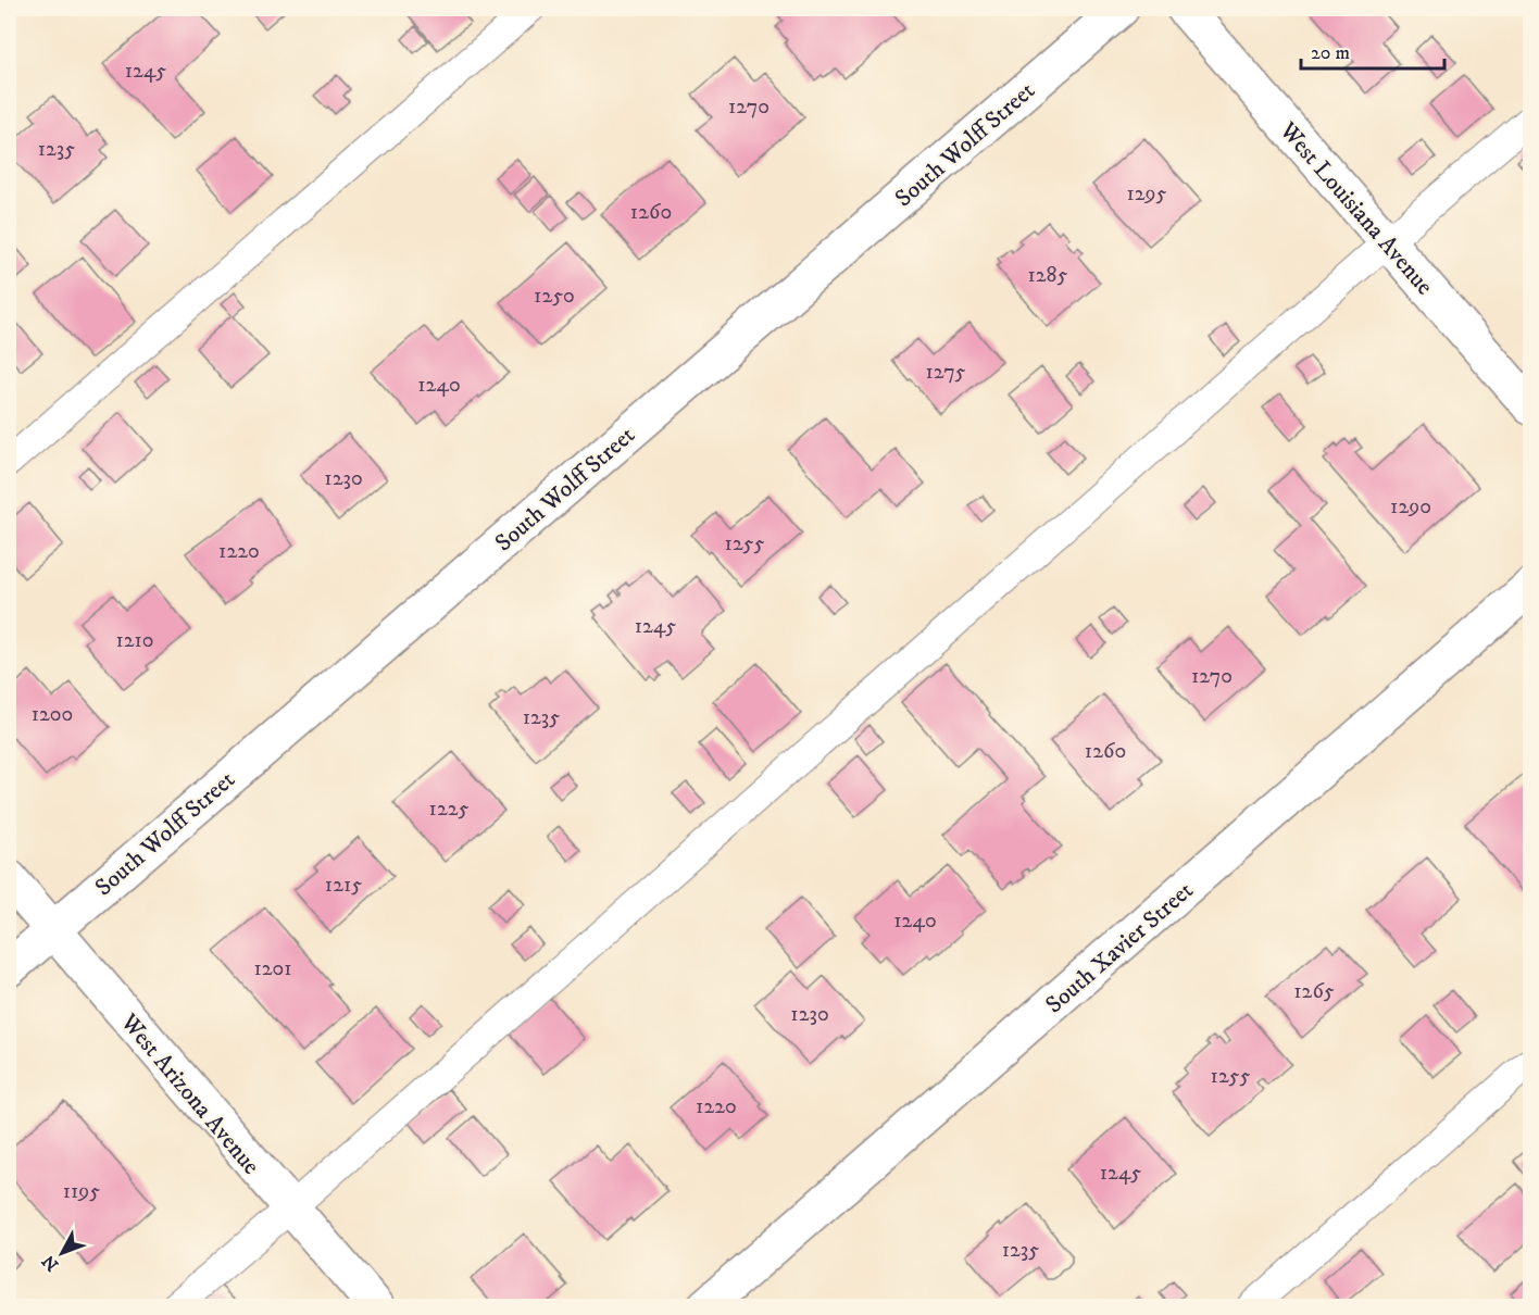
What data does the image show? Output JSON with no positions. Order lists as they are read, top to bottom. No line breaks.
{"streets":{"street":["South Wolff Street","West Louisiana Avenue","South Xavier Street","West Arizona Avenue"]},"crossings":[["South Wolff Street","West Arizona Avenue"]],"house_numbers":["1245","1270","1235","1295","1260","1285","1250","1275","1240","1230","1290","1255","1220","1245","1210","1270","1200","1235","1260","1225","1215","1240","1201","1265","1230","1255","1220","1245","1195","1235"],"scale_bar":"20 m","north":"bottom left"}
